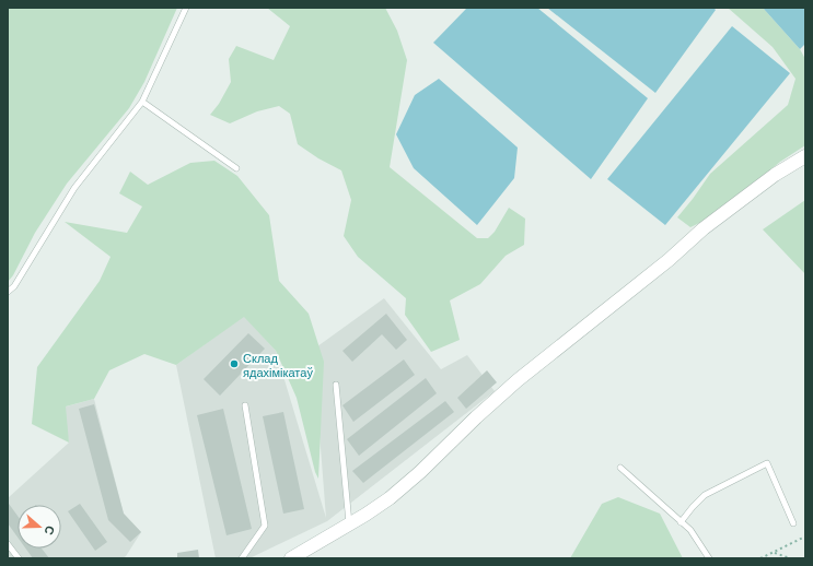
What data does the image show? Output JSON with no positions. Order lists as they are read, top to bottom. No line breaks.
{"places":["Склад ядахімікатаў"],"north":"right"}
